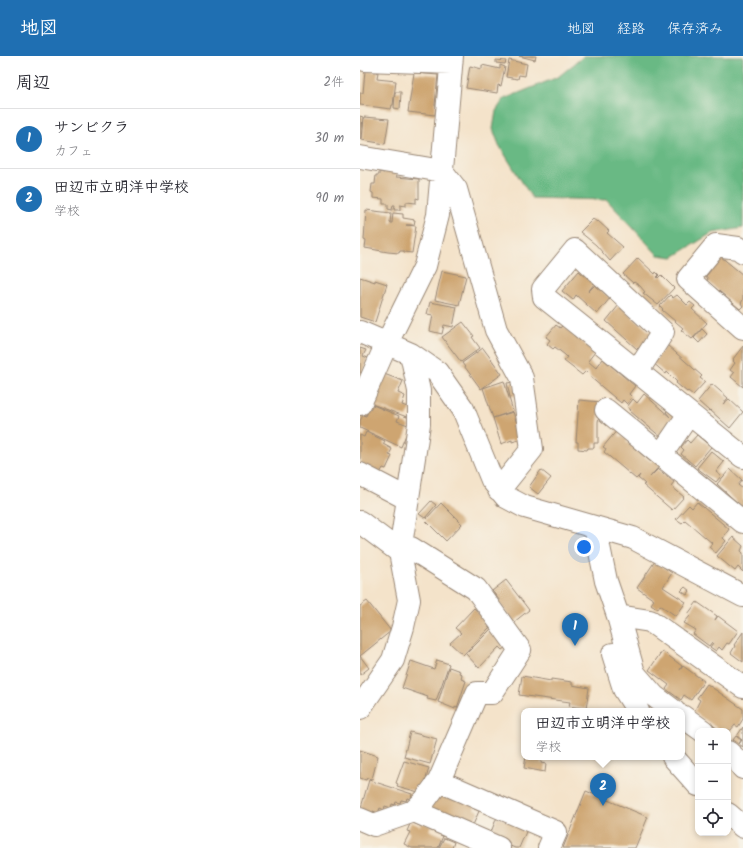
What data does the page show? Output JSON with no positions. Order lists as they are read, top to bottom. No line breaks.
{"page":{"header":"地図","nav":["地図","経路","保存済み"],"heading":["周辺","2件"],"list":[{"mark":"1","name":"サンビクラ","note":"カフェ","value":"30 m"},{"mark":"2","name":"田辺市立明洋中学校","note":"学校","value":"90 m"}],"pins":["1","2"],"popup":["田辺市立明洋中学校","学校"],"map_buttons":["+","−"]}}
